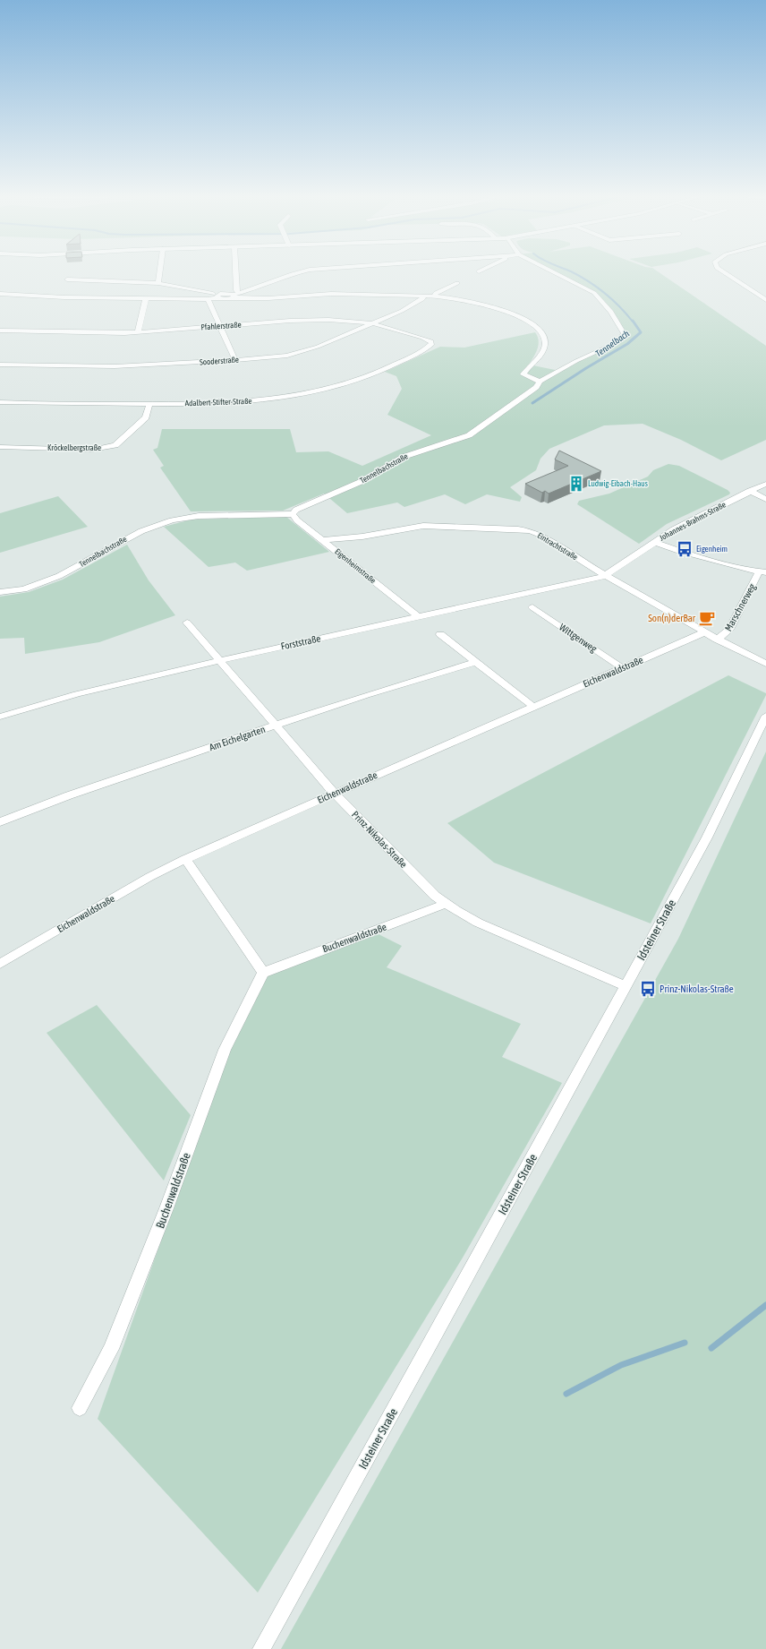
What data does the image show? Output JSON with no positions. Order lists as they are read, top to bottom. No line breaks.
{"streets":{"street":["Pfahlerstraße","Sooderstraße","Adalbert-Stifter-Straße","Kröckelbergstraße","Tennelbachstraße","Johannes-Brahms-Straße","Eintrachtstraße","Eigenheimstraße","Marschnerweg","Wittgenweg","Forststraße","Eichenwaldstraße","Am Eichelgarten","Prinz-Nikolas-Straße","Idsteiner Straße","Buchenwaldstraße"]},"crossings":[["Pfahlerstraße","Sooderstraße"],["Pfahlerstraße","Adalbert-Stifter-Straße"],["Adalbert-Stifter-Straße","Kröckelbergstraße"],["Tennelbachstraße","Eigenheimstraße"],["Johannes-Brahms-Straße","Eintrachtstraße"],["Johannes-Brahms-Straße","Forststraße"],["Eintrachtstraße","Eigenheimstraße"],["Eintrachtstraße","Marschnerweg"],["Eintrachtstraße","Forststraße"],["Eintrachtstraße","Eichenwaldstraße"],["Eigenheimstraße","Forststraße"],["Wittgenweg","Eichenwaldstraße"],["Forststraße","Prinz-Nikolas-Straße"],["Eichenwaldstraße","Prinz-Nikolas-Straße"],["Am Eichelgarten","Prinz-Nikolas-Straße"],["Prinz-Nikolas-Straße","Idsteiner Straße"],["Prinz-Nikolas-Straße","Buchenwaldstraße"]],"water":["Tennelbach"],"places":{"building":["Ludwig-Eibach-Haus"],"bus stop":["Eigenheim","Prinz-Nikolas-Straße"],"cafe":["Son(n)derBar"]}}
